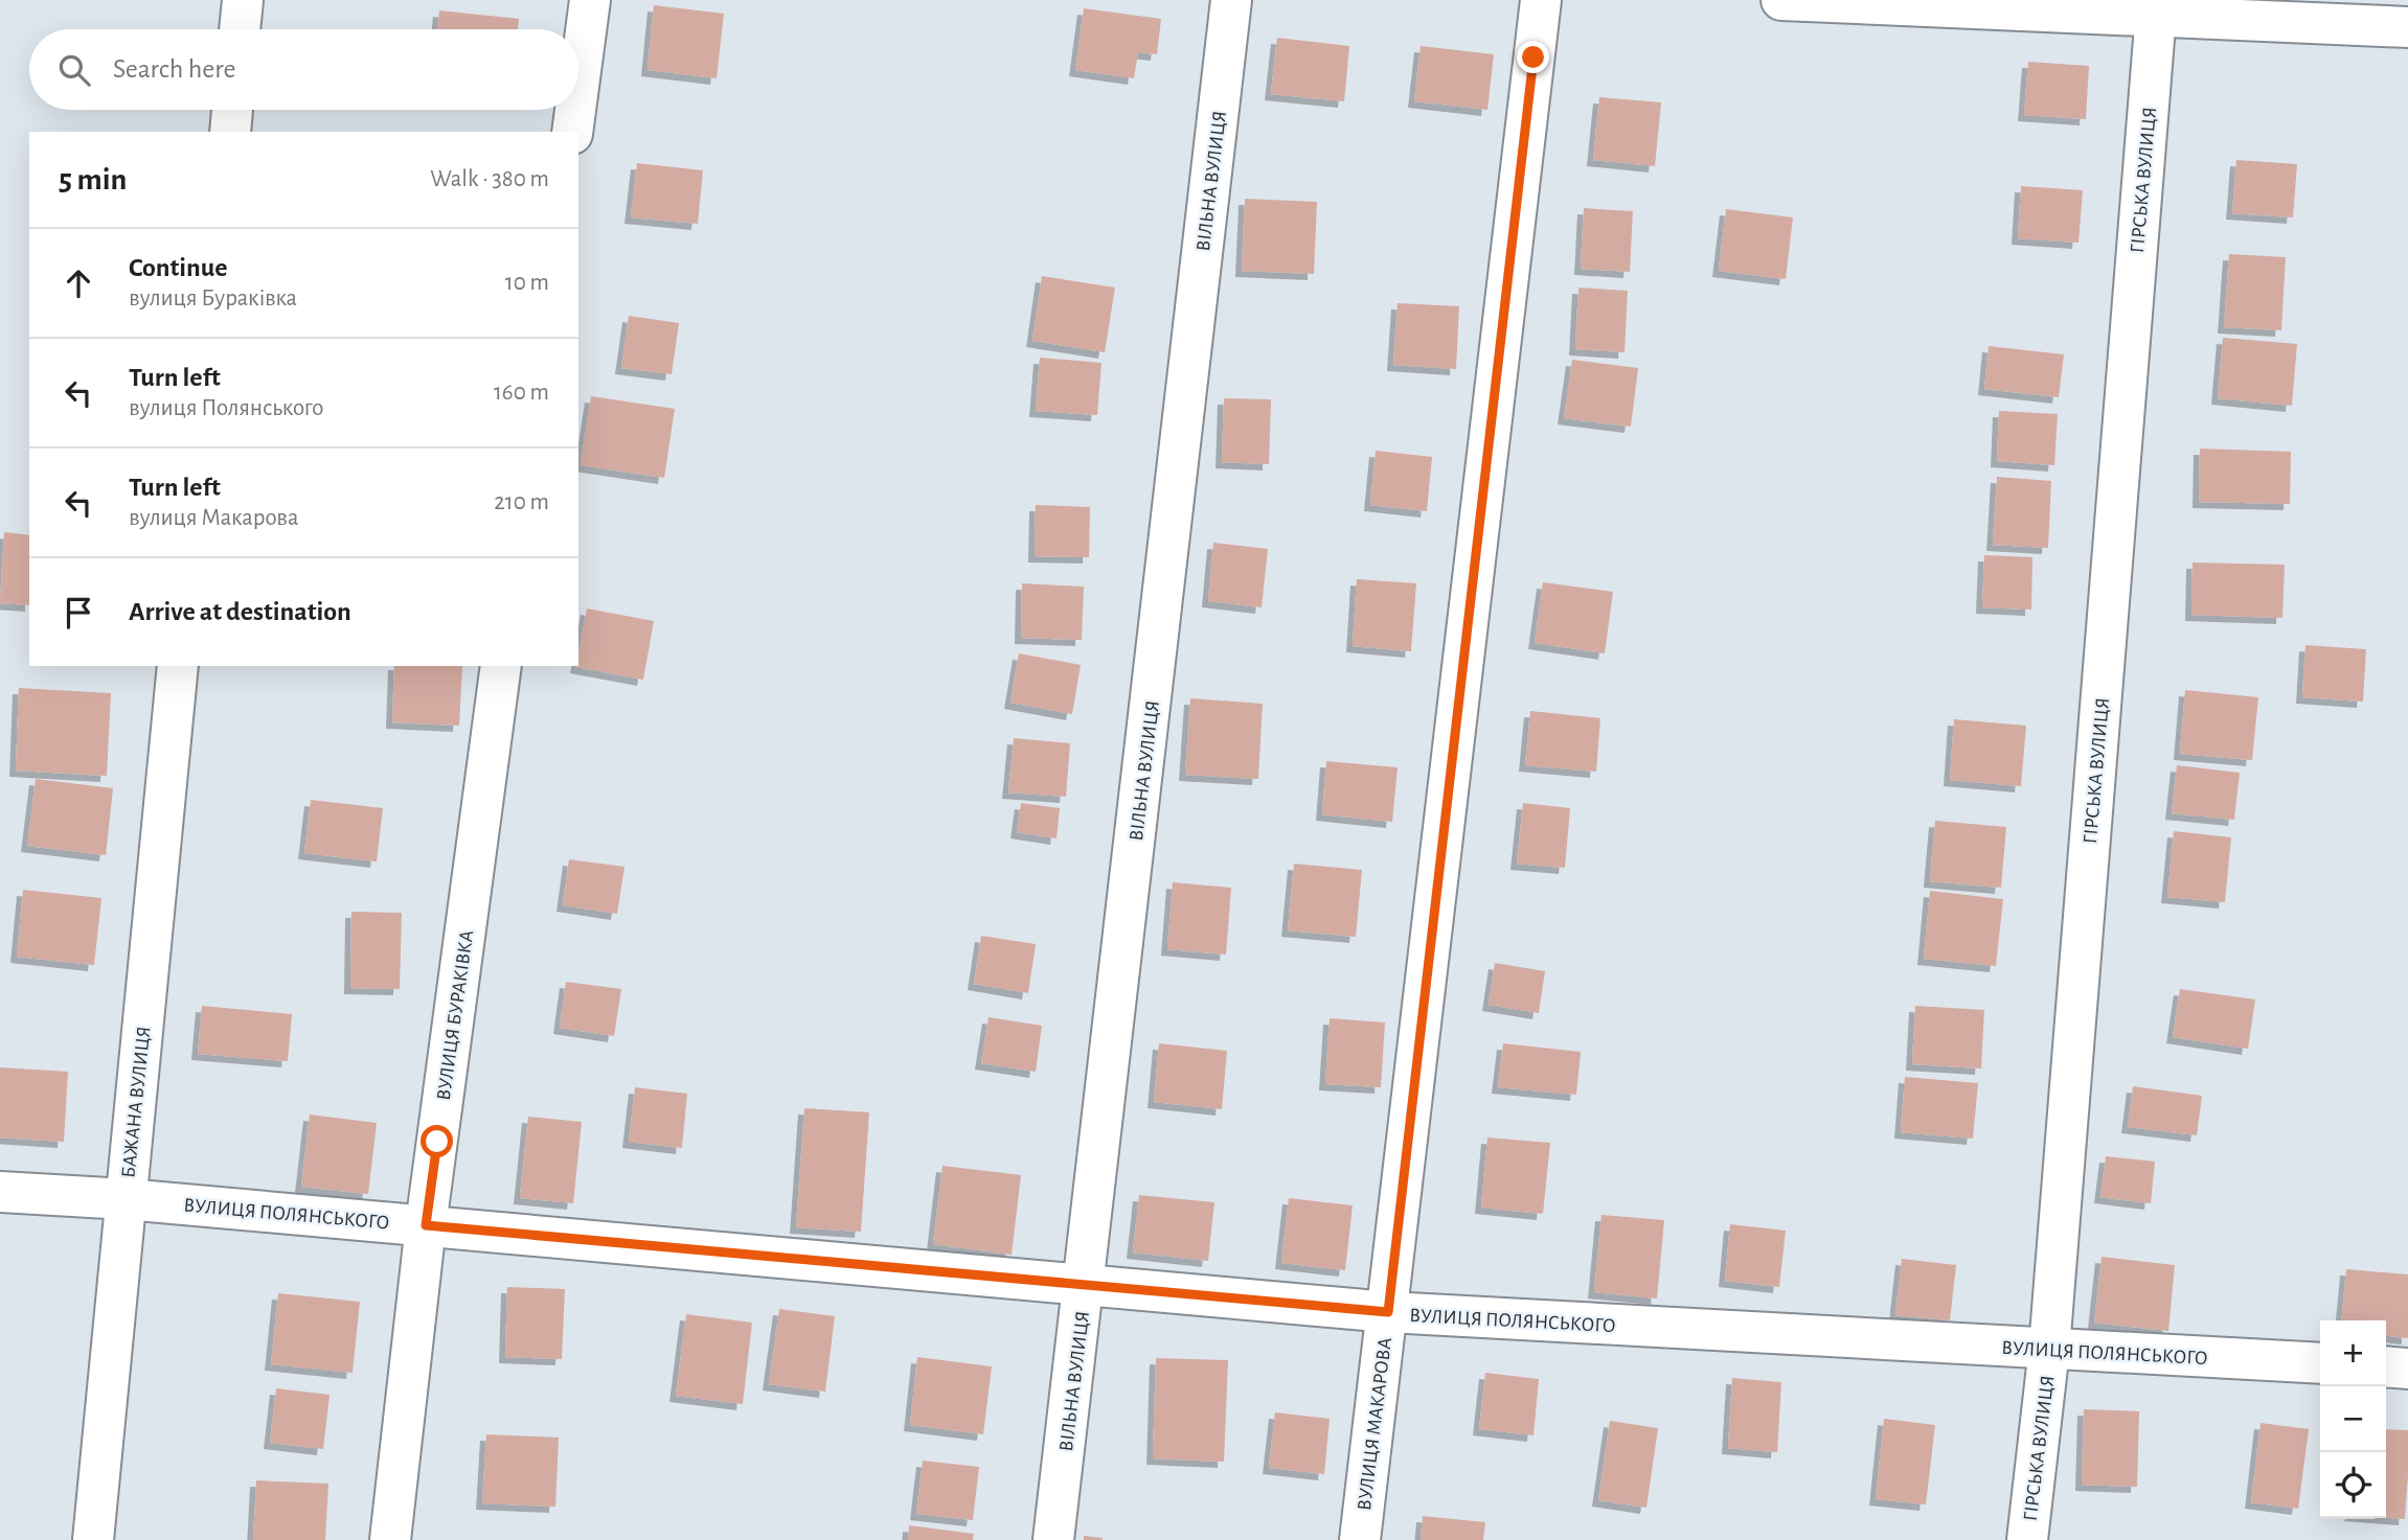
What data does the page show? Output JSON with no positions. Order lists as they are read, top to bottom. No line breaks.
{"streets":{"street":["ГІРСЬКА ВУЛИЦЯ","ВІЛЬНА ВУЛИЦЯ","ВУЛИЦЯ БУРАКІВКА","БАЖАНА ВУЛИЦЯ","ВУЛИЦЯ ПОЛЯНСЬКОГО","ВУЛИЦЯ МАКАРОВА"]},"crossings":[["ГІРСЬКА ВУЛИЦЯ","ВУЛИЦЯ ПОЛЯНСЬКОГО"],["ВІЛЬНА ВУЛИЦЯ","ВУЛИЦЯ ПОЛЯНСЬКОГО"],["ВУЛИЦЯ БУРАКІВКА","ВУЛИЦЯ ПОЛЯНСЬКОГО"],["БАЖАНА ВУЛИЦЯ","ВУЛИЦЯ ПОЛЯНСЬКОГО"],["ВУЛИЦЯ ПОЛЯНСЬКОГО","ВУЛИЦЯ МАКАРОВА"]],"page":{"search":"Search here","heading":["5 min","Walk · 380 m"],"list":[["Continue","вулиця Бураківка","10 m"],["Turn left","вулиця Полянського","160 m"],["Turn left","вулиця Макарова","210 m"],"Arrive at destination"],"map_buttons":["+","−"]}}
